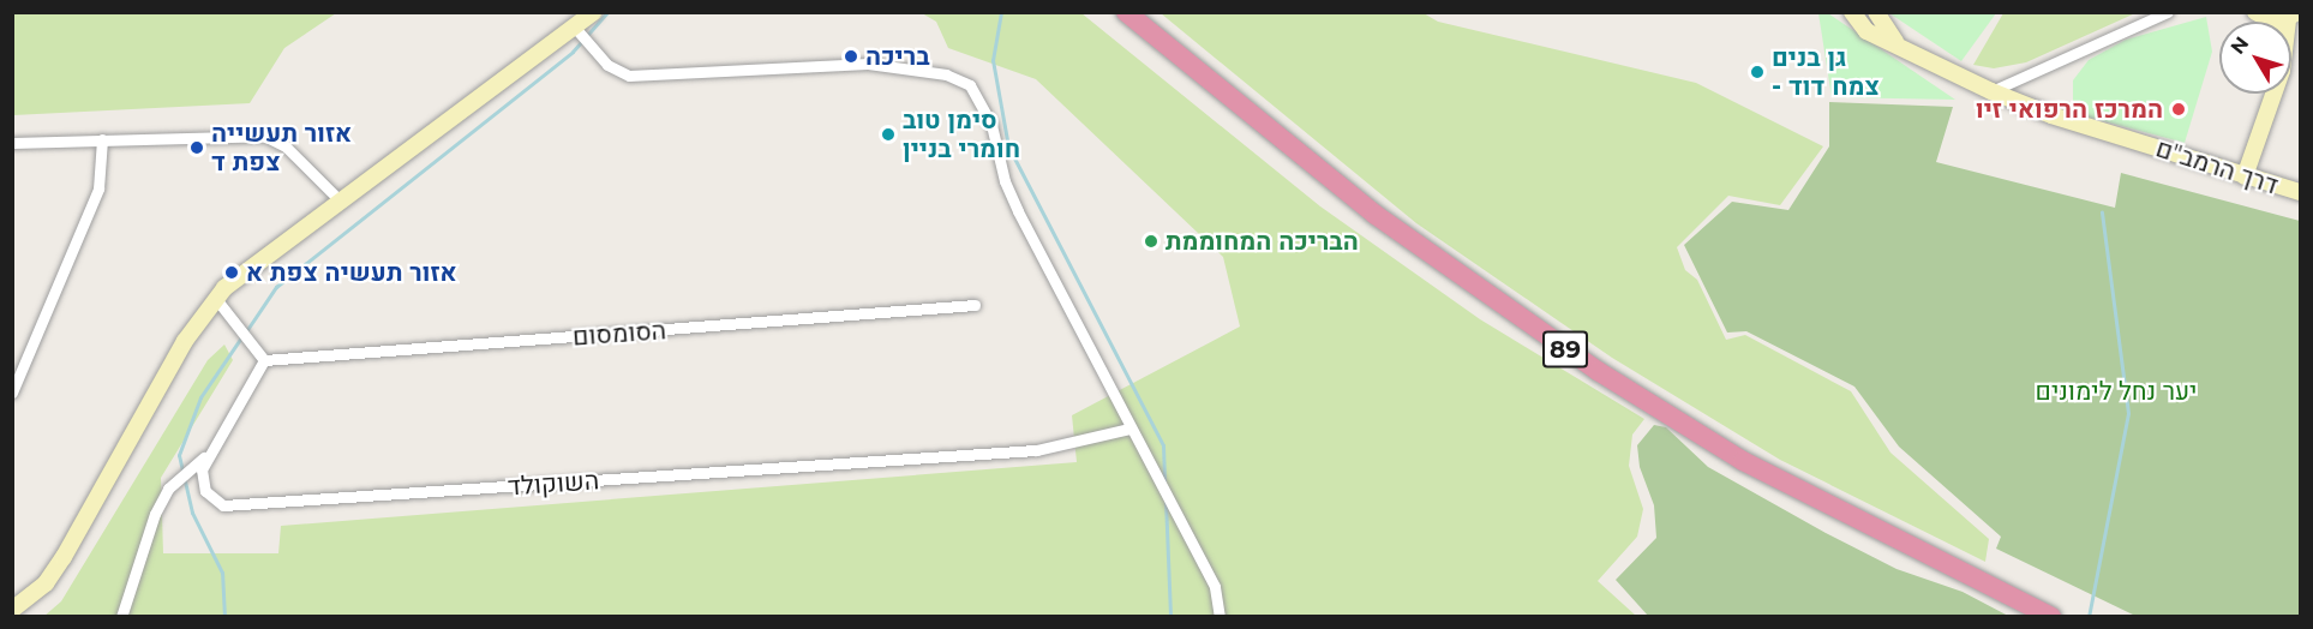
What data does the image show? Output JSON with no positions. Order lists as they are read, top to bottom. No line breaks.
{"streets":{"highway":["89"],"street":["דרך הרמב\"ם","הסומסום","השוקולד"]},"crossings":[["הסומסום","השוקולד"]],"parks":["יער נחל לימונים"],"places":["בריכה","גן בנים - צמח דוד","המרכז הרפואי זיו","סימן טוב חומרי בניין","אזור תעשייה צפת ד","הבריכה המחוממת","אזור תעשיה צפת א"],"north":"top left"}
